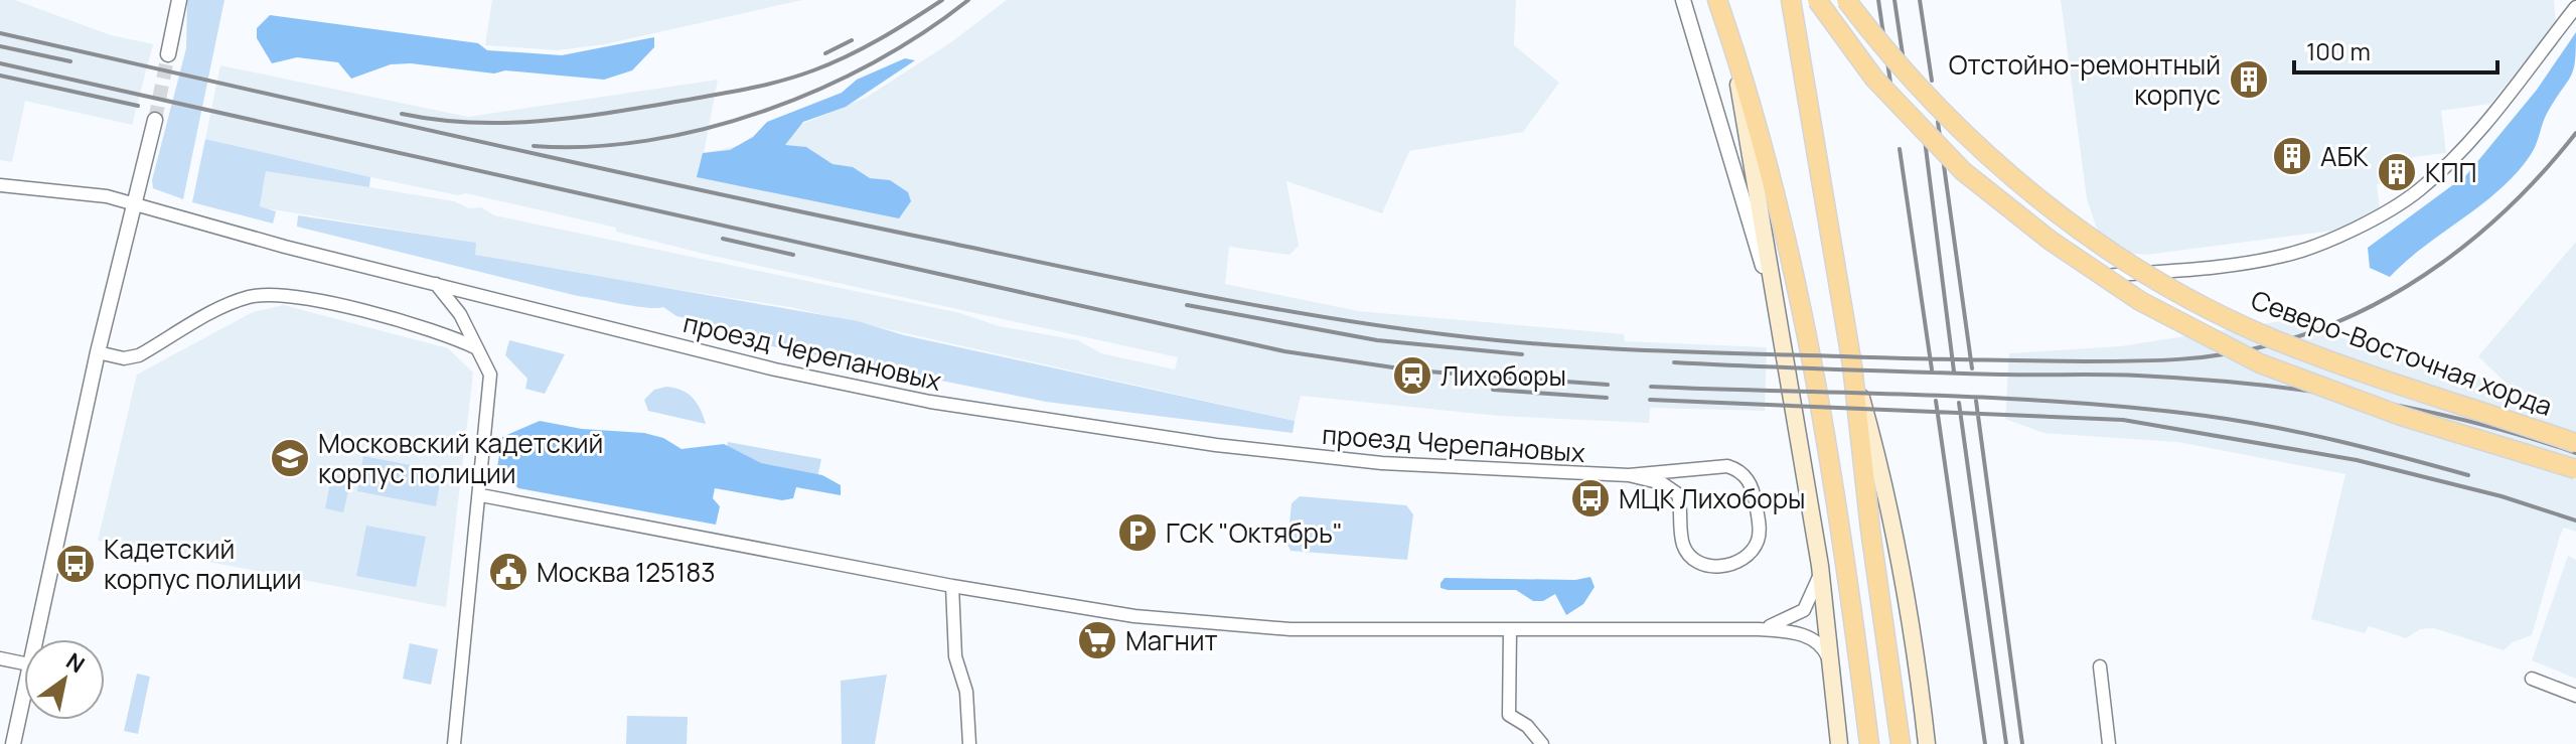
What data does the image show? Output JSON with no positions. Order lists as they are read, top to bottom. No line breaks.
{"streets":{"main road":["Северо-Восточная хорда"],"street":["проезд Черепановых"]},"places":{"building":["Отстойно-ремонтный корпус","АБК","КПП"],"station":["Лихоборы"],"school or university":["Московский кадетский корпус полиции"],"bus stop":["МЦК Лихоборы","Кадетский корпус полиции"],"parking":["ГСК \"Октябрь\""],"public building":["Москва 125183"],"supermarket":["Магнит"]},"scale_bar":"100 m","north":"top right"}
